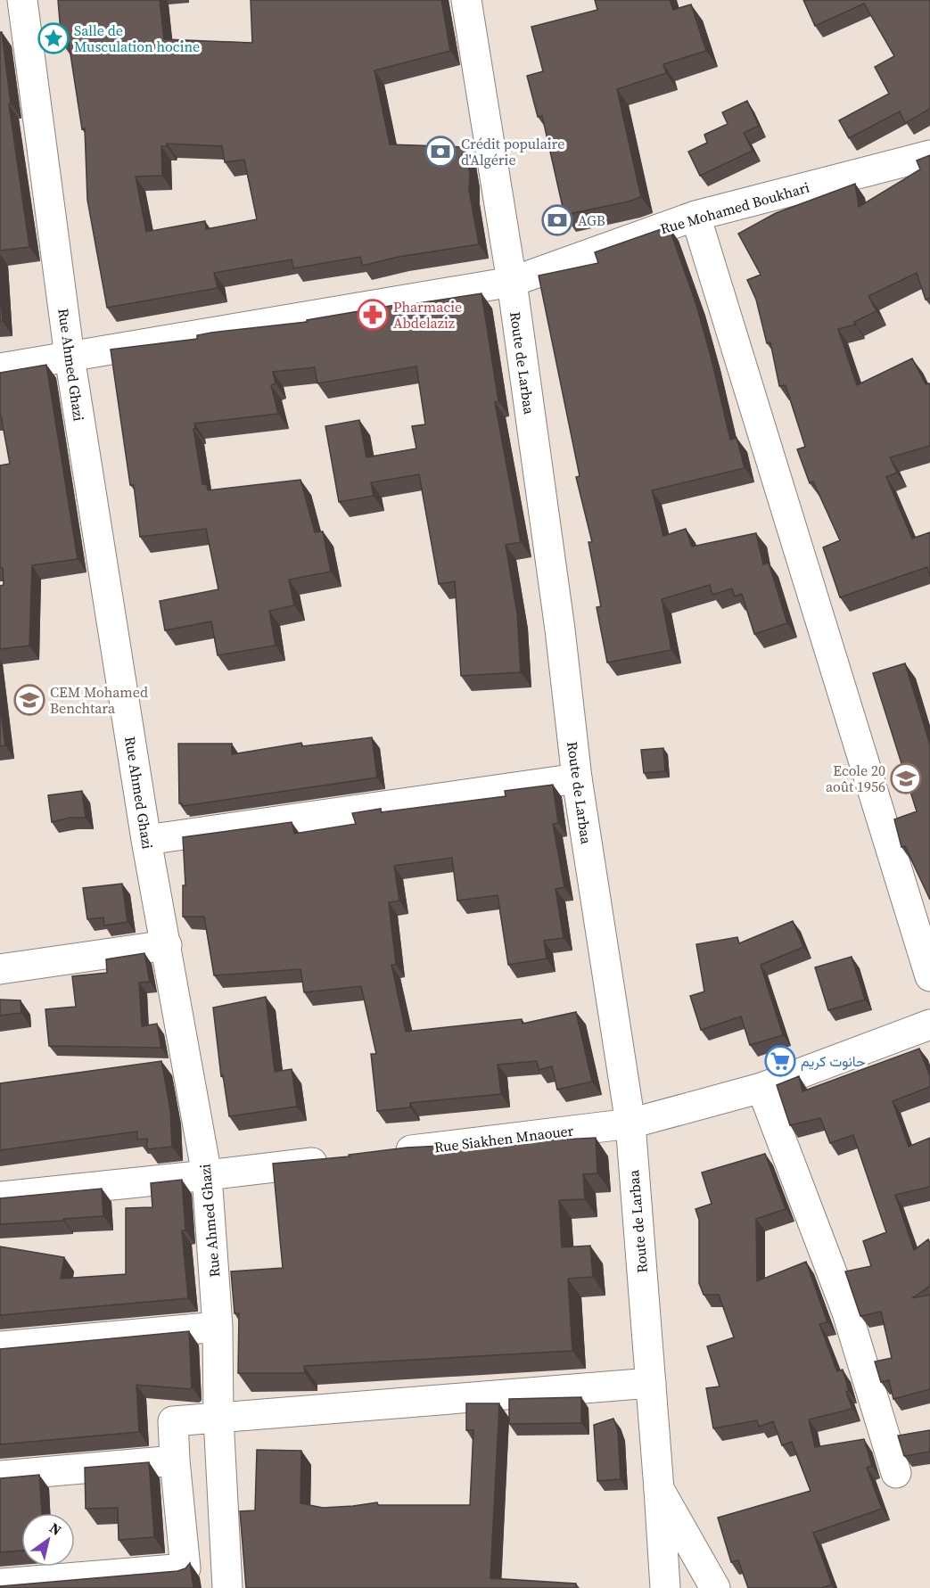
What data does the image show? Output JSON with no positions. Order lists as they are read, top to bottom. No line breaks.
{"streets":{"street":["Rue Mohamed Boukhari","Route de Larbaa","Rue Ahmed Ghazi","Rue Siakhen Mnaouer"]},"crossings":[["Rue Mohamed Boukhari","Route de Larbaa"],["Rue Mohamed Boukhari","Rue Ahmed Ghazi"],["Route de Larbaa","Rue Siakhen Mnaouer"]],"places":{"place":["Salle de Musculation hocine"],"bank":["Crédit populaire d'Algérie","AGB"],"pharmacy":["Pharmacie Abdelaziz"],"school or university":["CEM Mohamed Benchtara","Ecole 20 août 1956"],"supermarket":["حانوت كريم"]},"north":"top right"}
